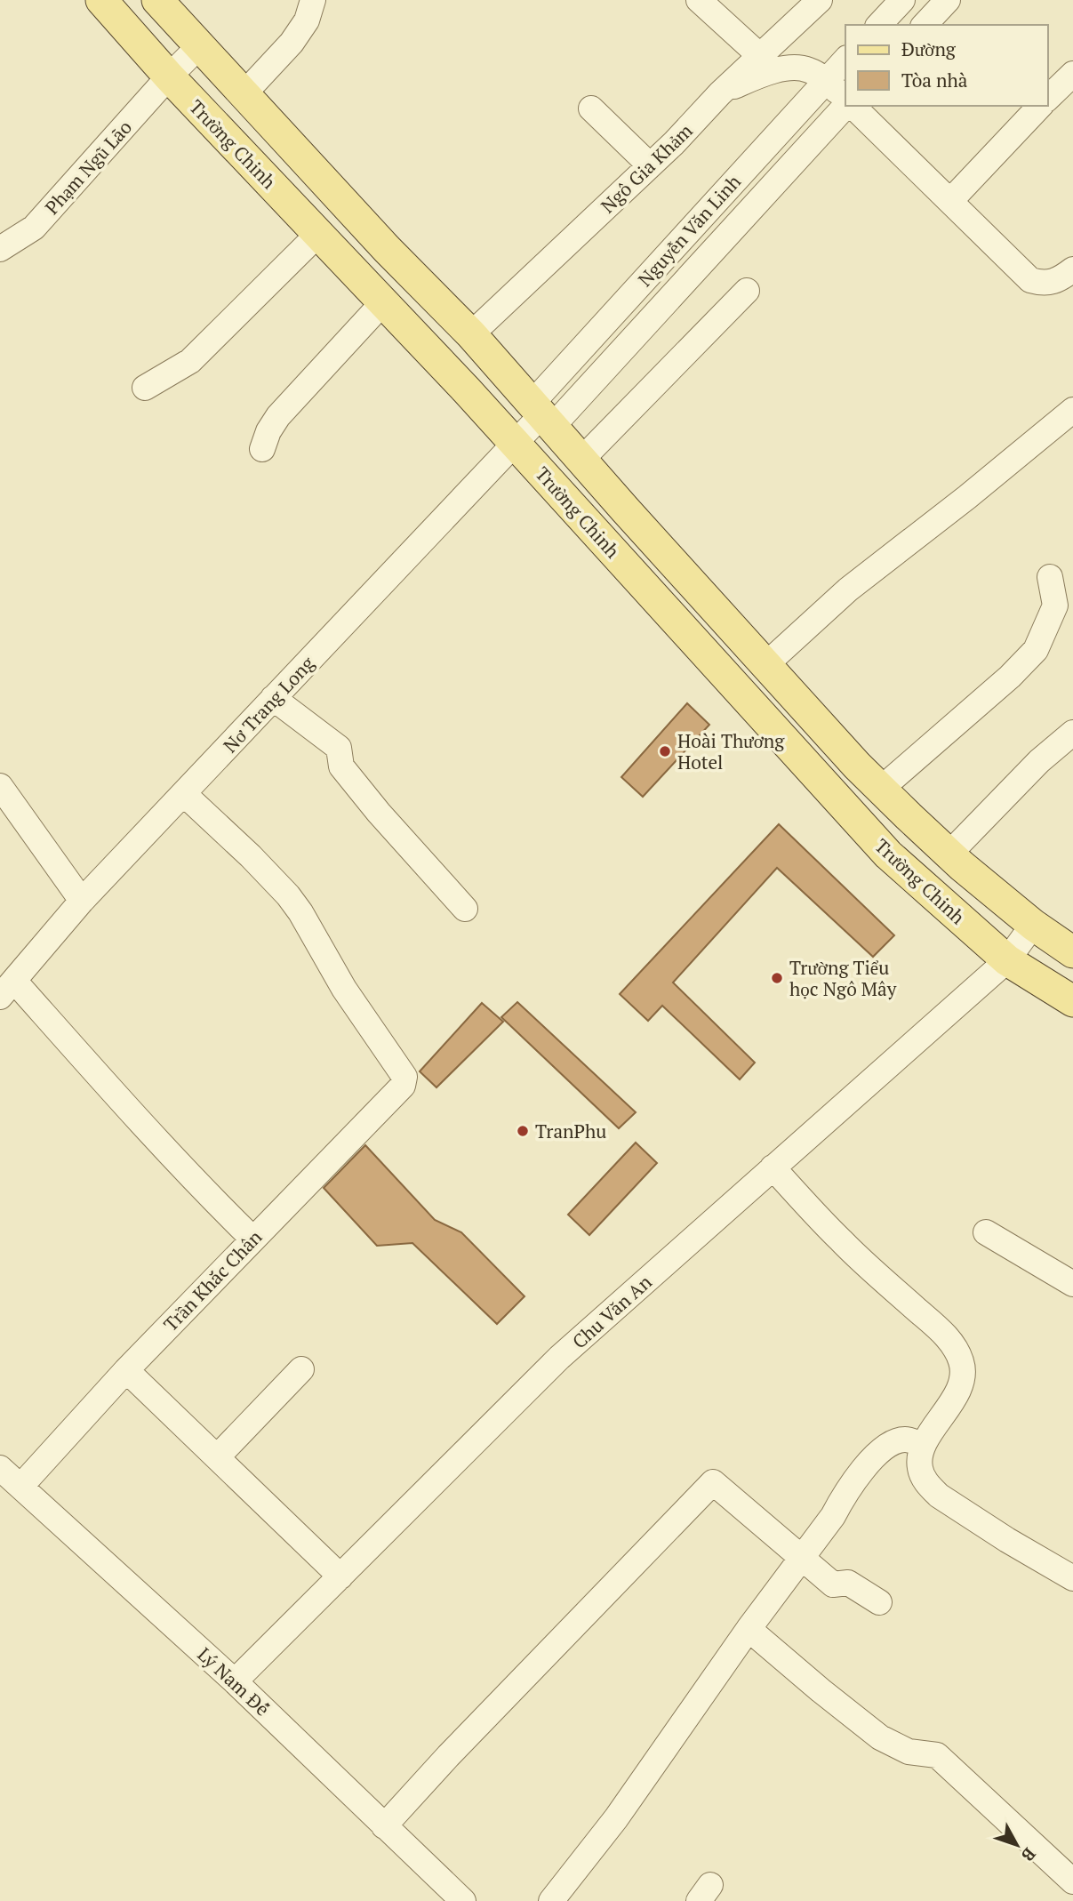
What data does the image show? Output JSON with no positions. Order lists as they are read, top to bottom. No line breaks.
{"streets":{"main road":["Trường Chinh"],"street":["Phạm Ngũ Lão","Ngô Gia Khảm","Nguyễn Văn Linh","Nơ Trang Long","Trần Khắc Chân","Chu Văn An","Lý Nam Đế"]},"crossings":[["Trường Chinh","Phạm Ngũ Lão"],["Trường Chinh","Ngô Gia Khảm"],["Trường Chinh","Nguyễn Văn Linh"],["Trường Chinh","Nơ Trang Long"],["Trường Chinh","Chu Văn An"],["Nguyễn Văn Linh","Nơ Trang Long"],["Nơ Trang Long","Trần Khắc Chân"],["Trần Khắc Chân","Lý Nam Đế"],["Chu Văn An","Lý Nam Đế"]],"places":["Hoài Thương Hotel","Trường Tiểu học Ngô Mây","TranPhu"],"legend":["Đường","Tòa nhà"],"north":"bottom right"}
